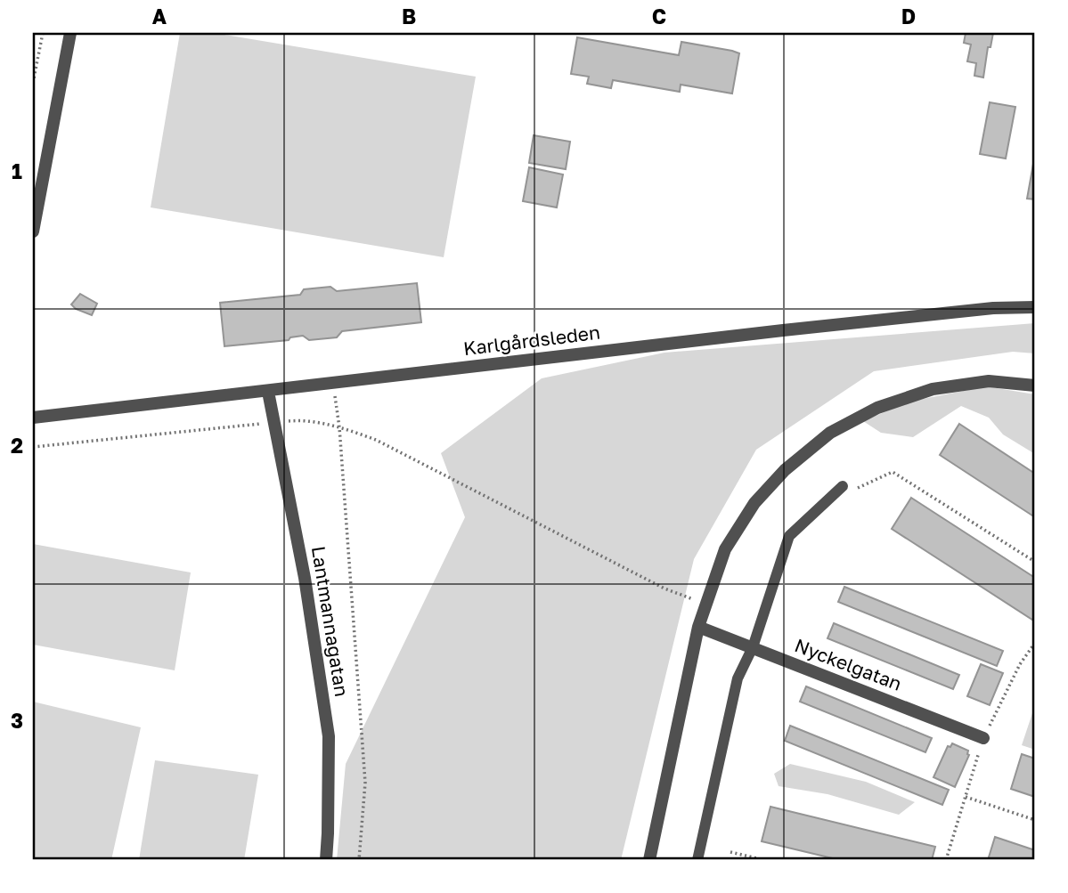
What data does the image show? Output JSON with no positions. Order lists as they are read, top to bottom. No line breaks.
{"streets":{"street":["Karlgårdsleden","Lantmannagatan","Nyckelgatan"]},"crossings":[["Karlgårdsleden","Lantmannagatan"]],"grid":{"columns":["A","B","C","D"],"rows":["1","2","3"]}}
